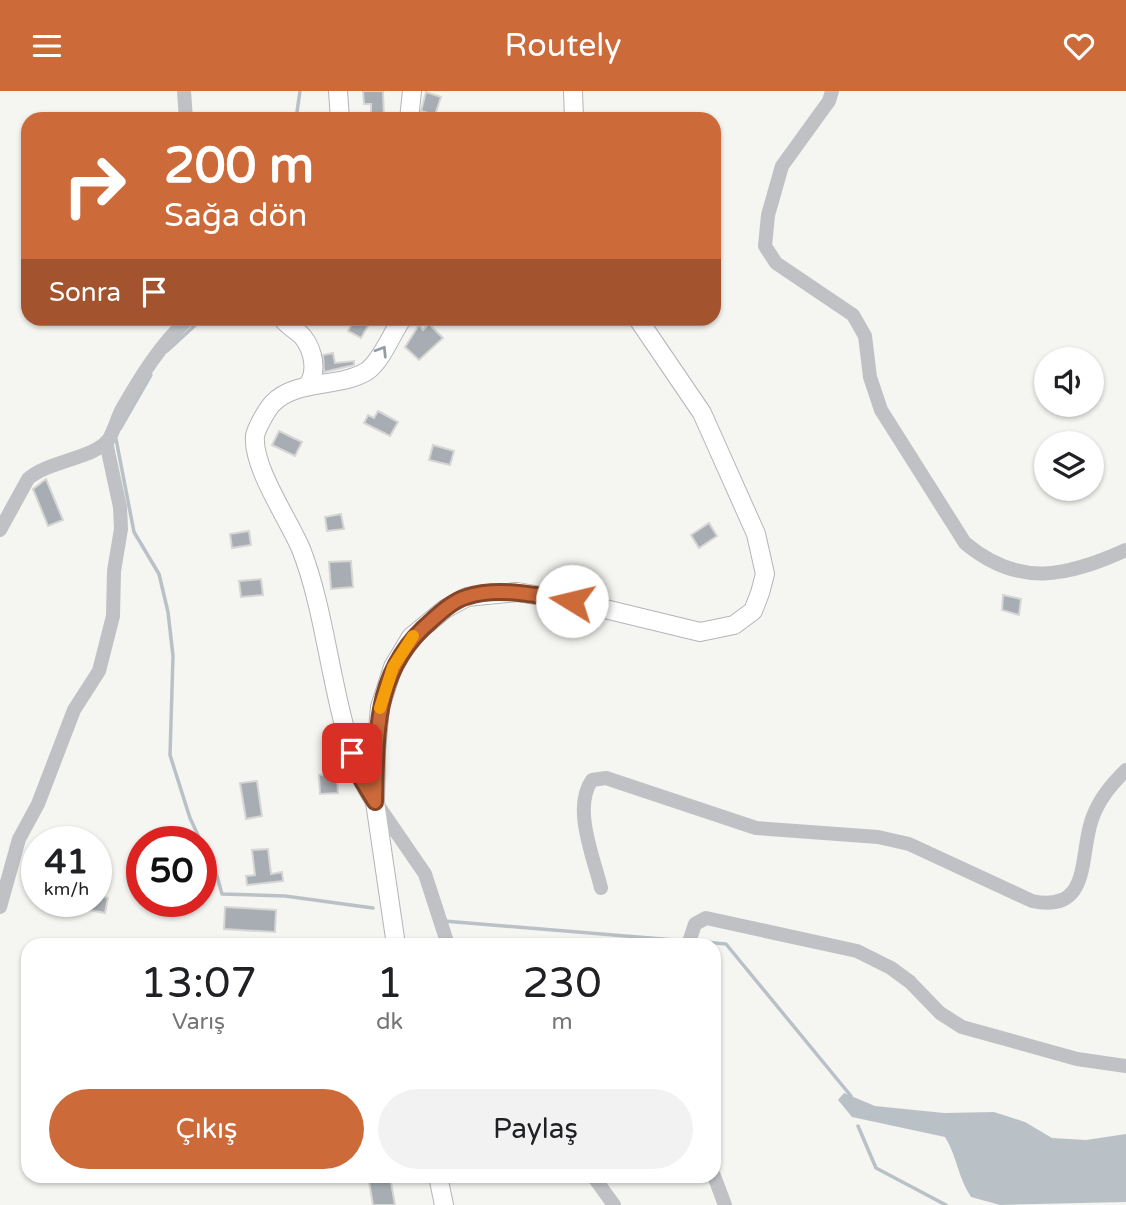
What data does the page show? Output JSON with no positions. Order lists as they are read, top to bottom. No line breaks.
{"page":{"header":"Routely","turn":["200 m","Sağa dön"],"then":"Sonra","speed":"41 km/h","limit":"50","eta":["13:07","Varış","1","dk","230","m"],"buttons":["Çıkış","Paylaş"]}}
